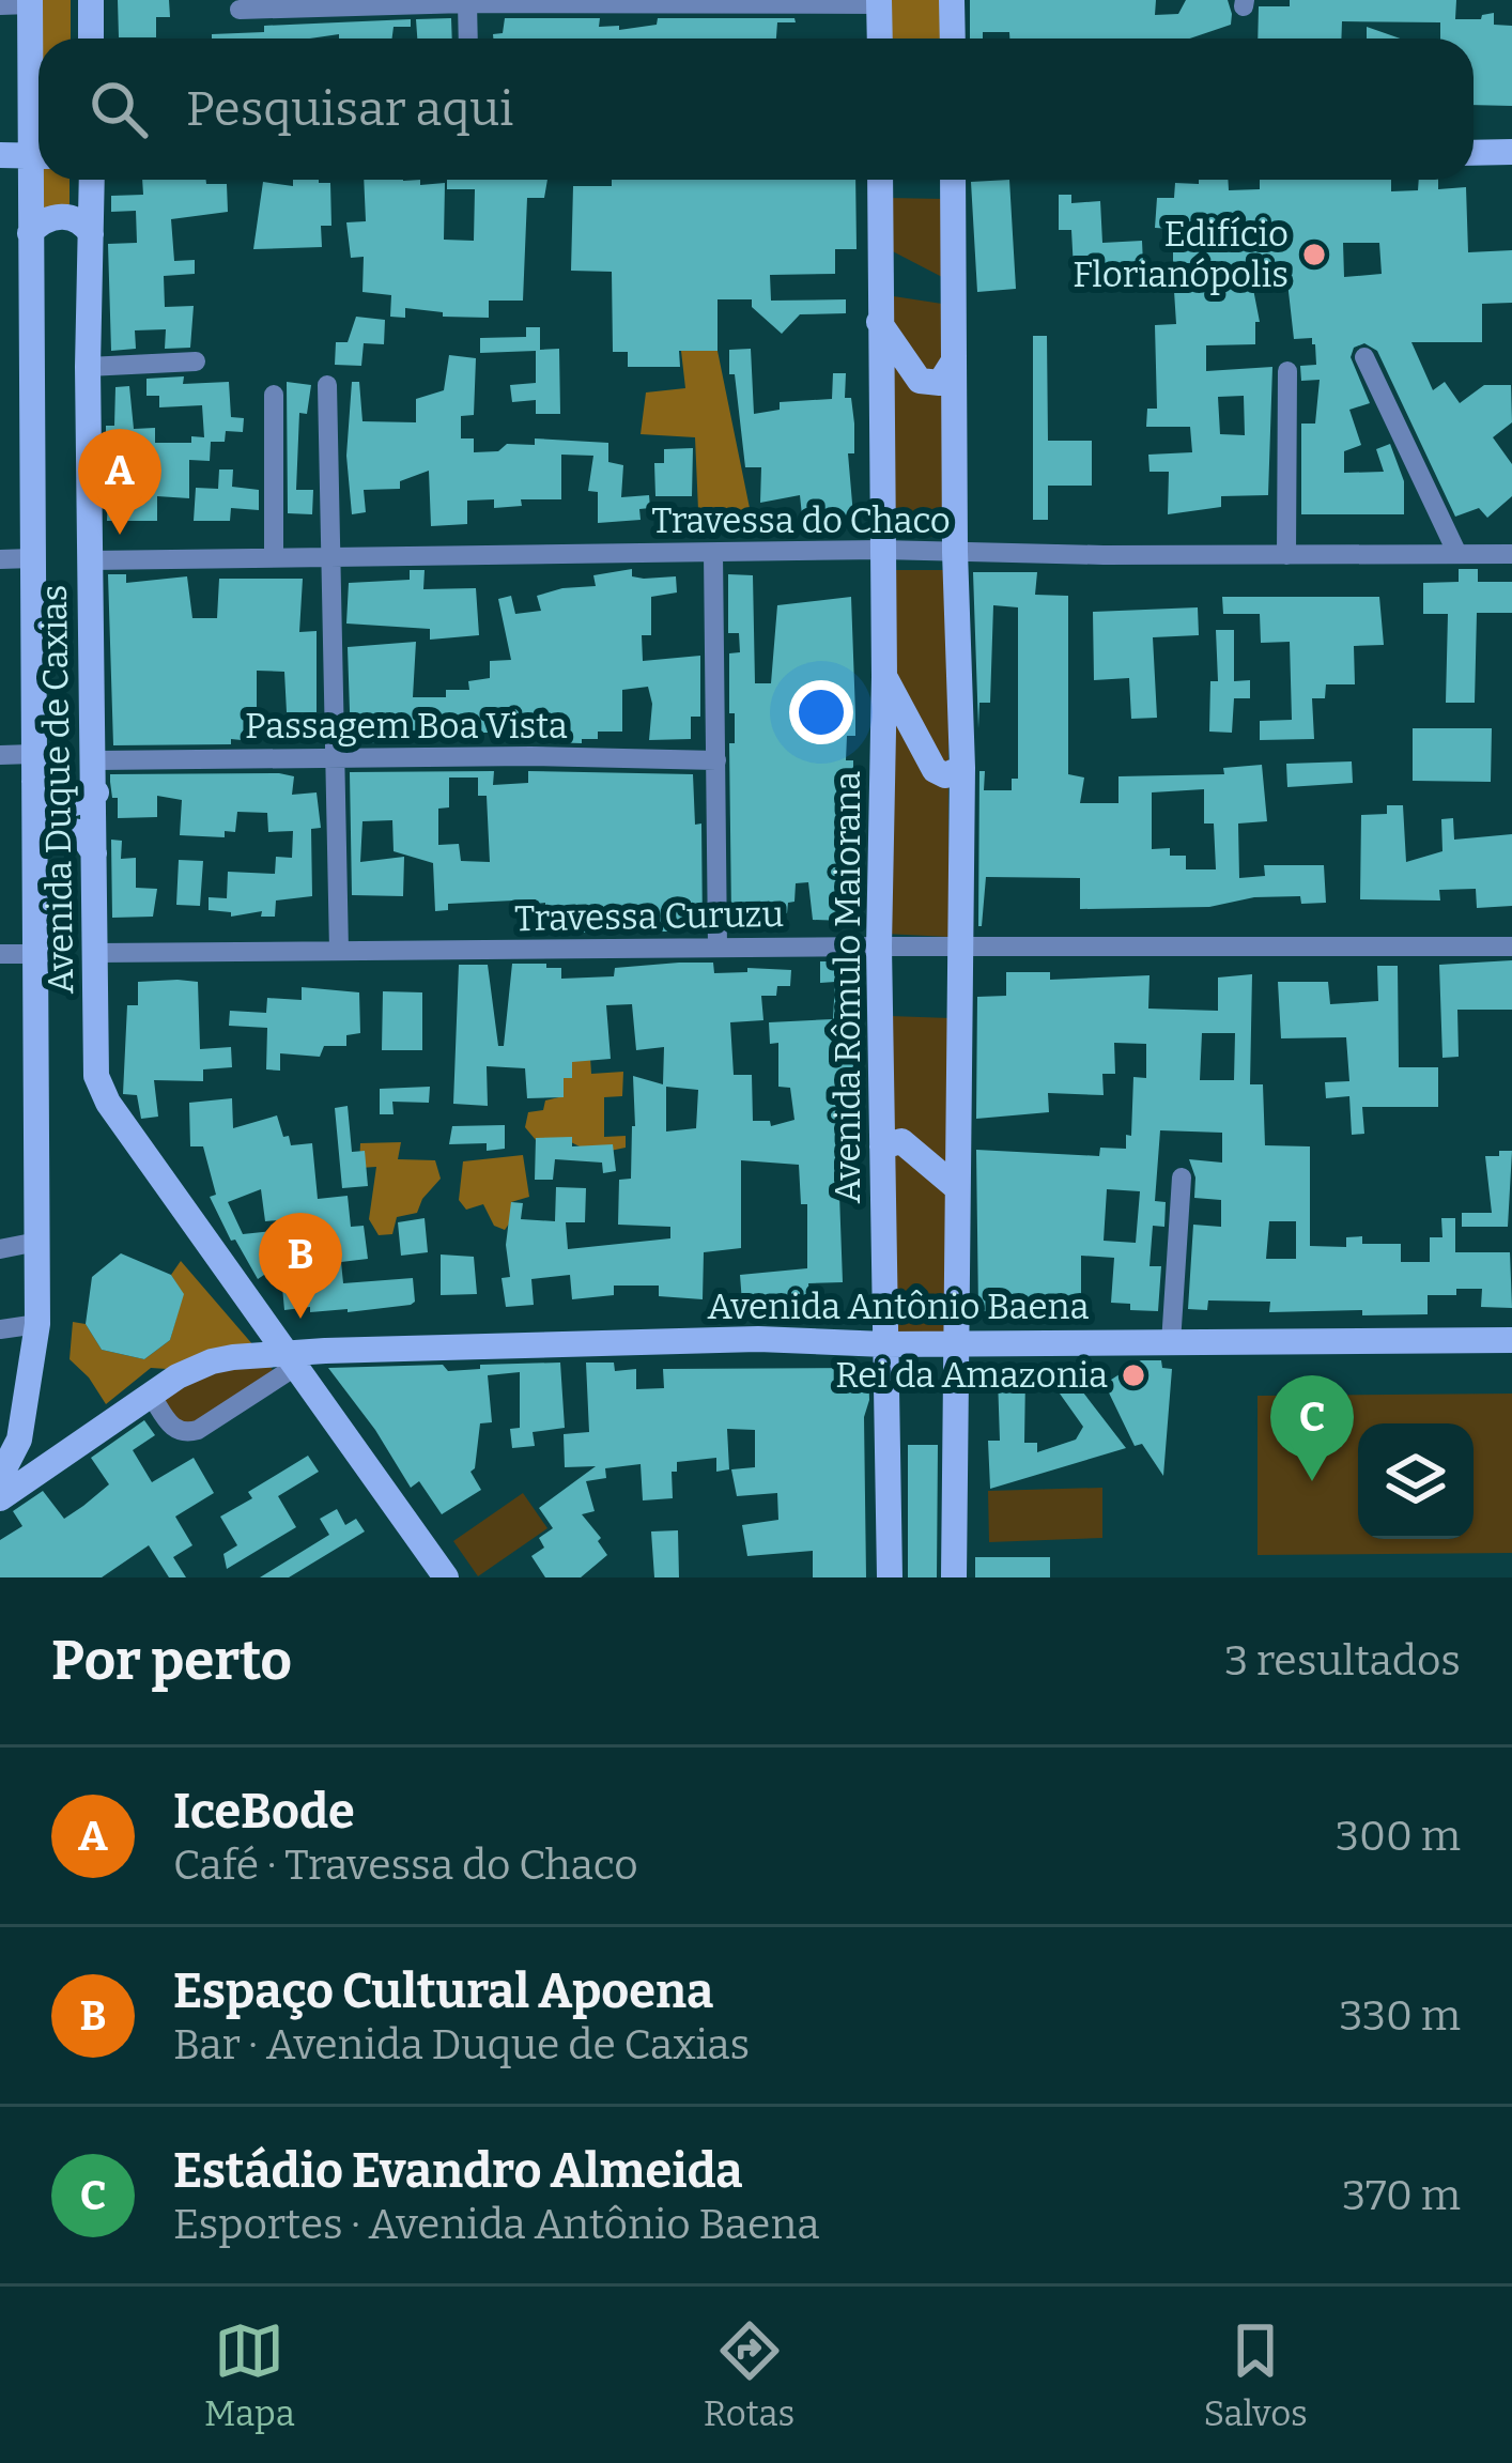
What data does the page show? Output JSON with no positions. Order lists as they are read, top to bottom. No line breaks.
{"streets":{"street":["Travessa do Chaco","Passagem Boa Vista","Avenida Duque de Caxias","Travessa Curuzu","Avenida Rômulo Maiorana","Avenida Antônio Baena"]},"crossings":[["Travessa do Chaco","Avenida Duque de Caxias"],["Travessa do Chaco","Avenida Rômulo Maiorana"],["Passagem Boa Vista","Avenida Duque de Caxias"],["Avenida Duque de Caxias","Travessa Curuzu"],["Avenida Duque de Caxias","Avenida Antônio Baena"],["Travessa Curuzu","Avenida Rômulo Maiorana"],["Avenida Rômulo Maiorana","Avenida Antônio Baena"]],"places":["Edifício Florianópolis","Rei da Amazonia"],"page":{"search":"Pesquisar aqui","pins":["A","B","C"],"heading":["Por perto","3 resultados"],"list":[{"mark":"A","name":"IceBode","note":"Café · Travessa do Chaco","value":"300 m"},{"mark":"B","name":"Espaço Cultural Apoena","note":"Bar · Avenida Duque de Caxias","value":"330 m"},{"mark":"C","name":"Estádio Evandro Almeida","note":"Esportes · Avenida Antônio Baena","value":"370 m"}],"nav":["Mapa","Rotas","Salvos"]}}
